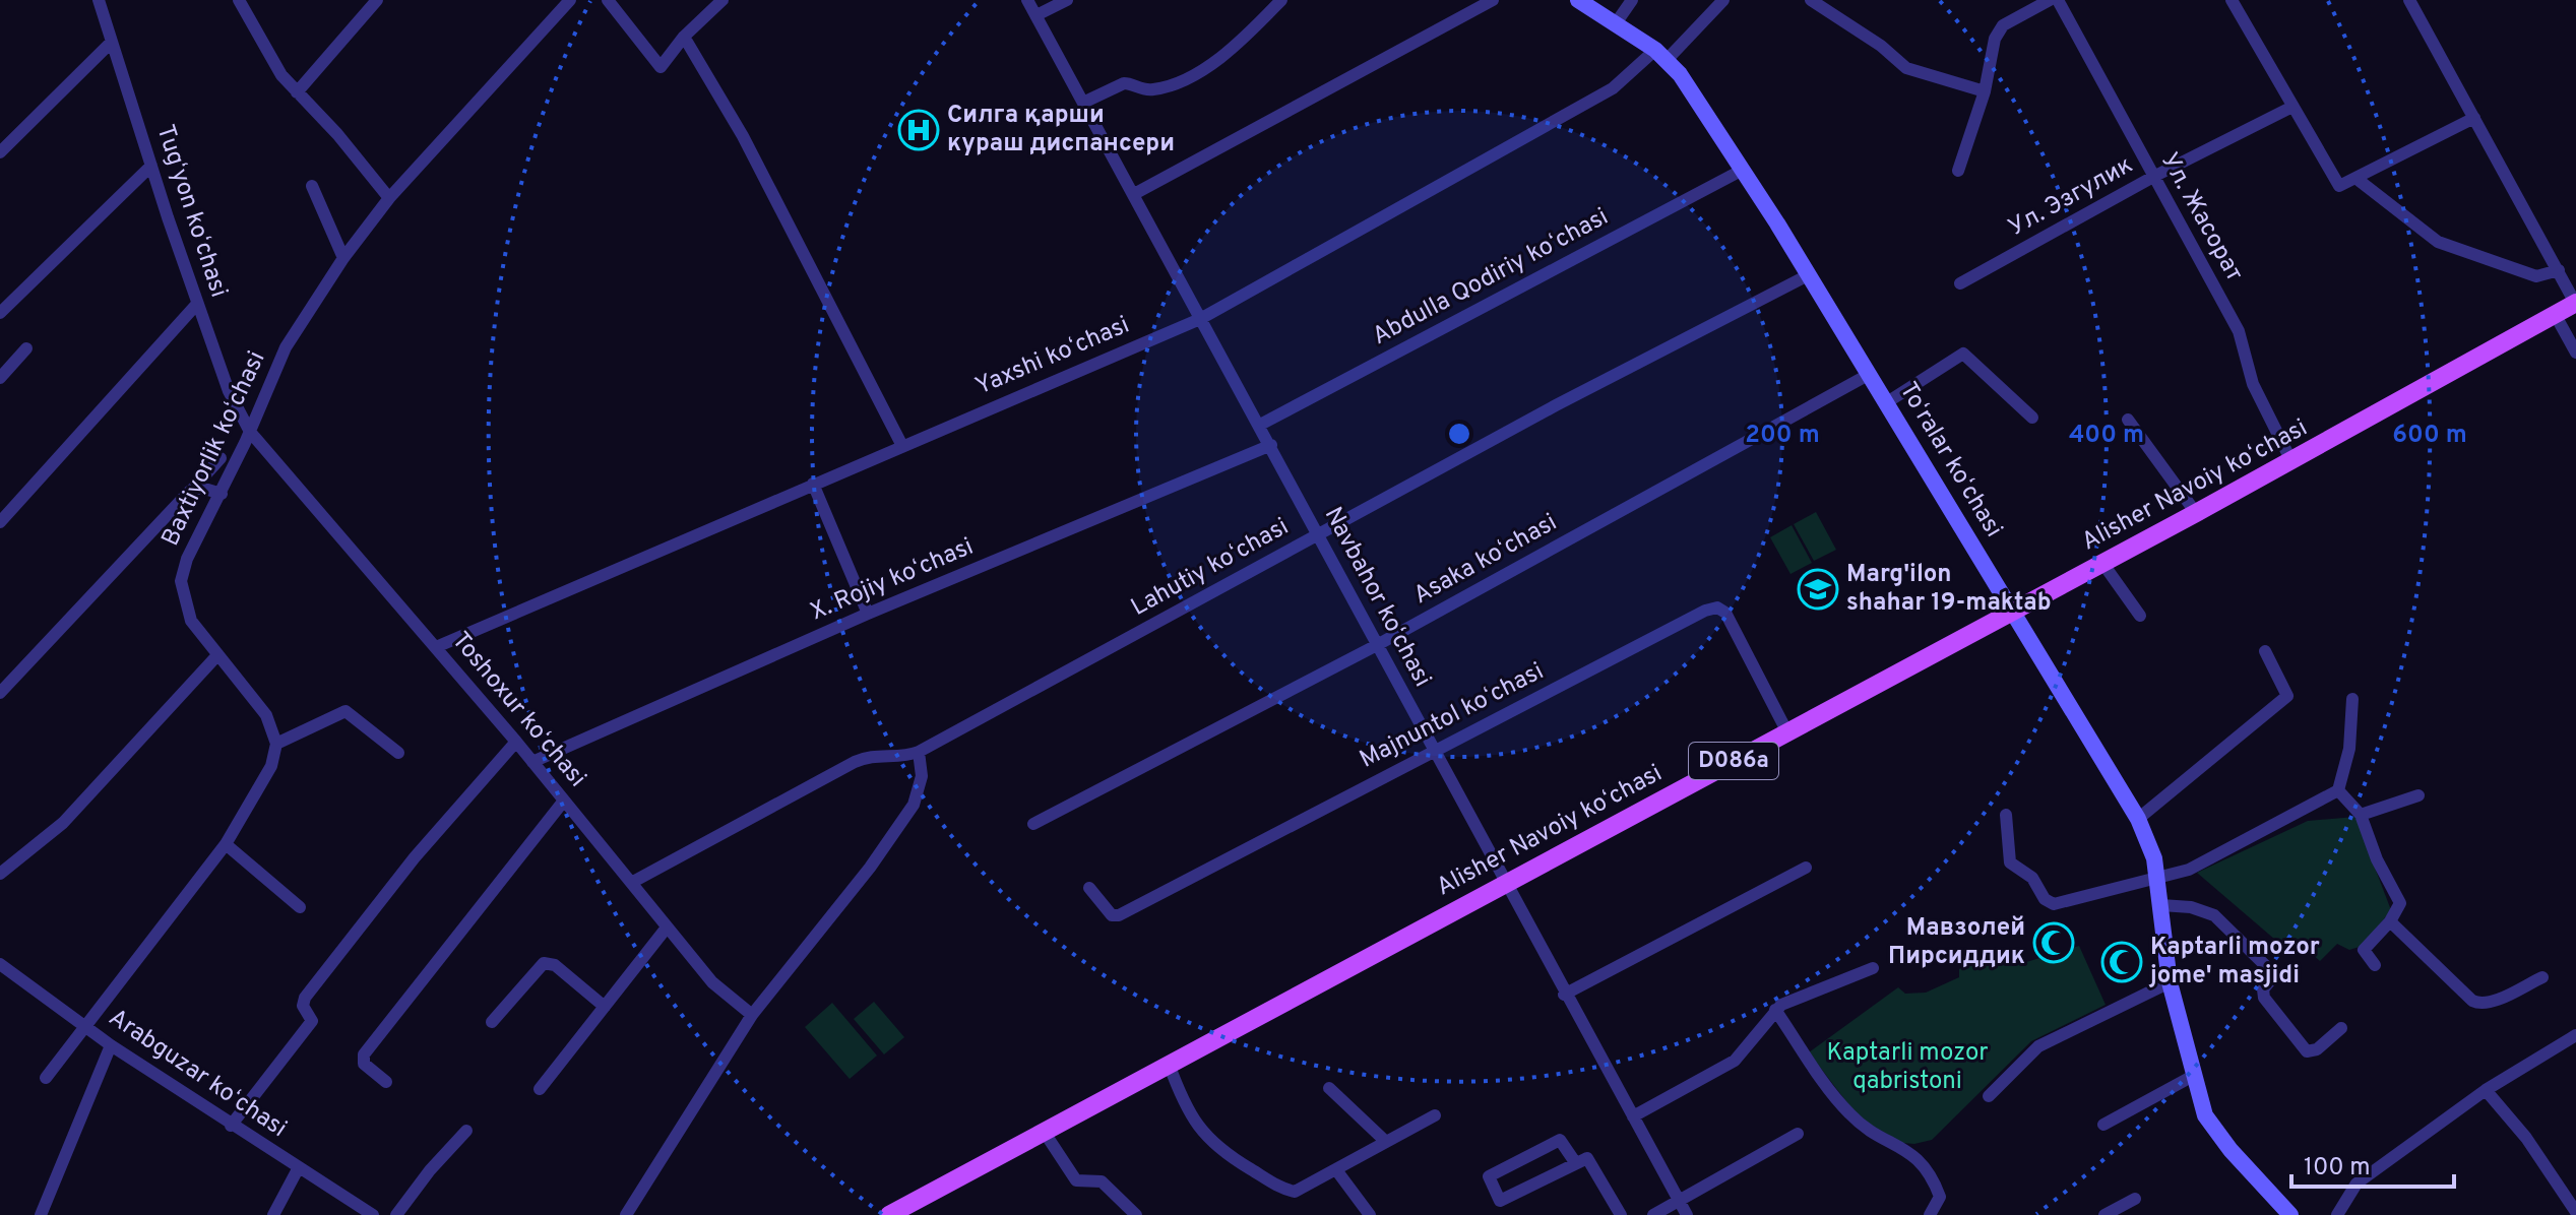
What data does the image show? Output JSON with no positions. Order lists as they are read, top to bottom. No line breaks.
{"streets":{"main road":["Toʻralar koʻchasi","Alisher Navoiy koʻchasi","D086a"],"street":["Ул. Эзгулик","Tugʻyon koʻchasi","Ул. Жасорат","Abdulla Qodiriy koʻchasi","Yaxshi koʻchasi","Baxtiyorlik koʻchasi","Asaka koʻchasi","Lahutiy koʻchasi","X. Rojiy koʻchasi","Navbahor koʻchasi","Toshoxur koʻchasi","Majnuntol koʻchasi","Arabguzar koʻchasi"]},"crossings":[["Ул. Эзгулик","Ул. Жасорат"],["Tugʻyon koʻchasi","Baxtiyorlik koʻchasi"],["Tugʻyon koʻchasi","Toshoxur koʻchasi"],["Ул. Жасорат","Alisher Navoiy koʻchasi"],["Abdulla Qodiriy koʻchasi","Toʻralar koʻchasi"],["Abdulla Qodiriy koʻchasi","Navbahor koʻchasi"],["Yaxshi koʻchasi","Toʻralar koʻchasi"],["Yaxshi koʻchasi","Navbahor koʻchasi"],["Yaxshi koʻchasi","Toshoxur koʻchasi"],["Baxtiyorlik koʻchasi","Toshoxur koʻchasi"],["Toʻralar koʻchasi","Alisher Navoiy koʻchasi"],["Toʻralar koʻchasi","Asaka koʻchasi"],["Toʻralar koʻchasi","Lahutiy koʻchasi"],["Alisher Navoiy koʻchasi","Navbahor koʻchasi"],["Alisher Navoiy koʻchasi","Majnuntol koʻchasi"],["Asaka koʻchasi","Navbahor koʻchasi"],["Lahutiy koʻchasi","Navbahor koʻchasi"],["Lahutiy koʻchasi","Toshoxur koʻchasi"],["X. Rojiy koʻchasi","Navbahor koʻchasi"],["X. Rojiy koʻchasi","Toshoxur koʻchasi"],["Navbahor koʻchasi","Majnuntol koʻchasi"]],"parks":["Kaptarli mozor qabristoni"],"places":{"hospital":["Силга қарши кураш диспансери"],"school or university":["Marg'ilon shahar 19-maktab"],"mosque":["Мавзолей Пирсиддик","Kaptarli mozor jome' masjidi"]},"scale_bar":"100 m","rings":["200 m","400 m","600 m"]}
